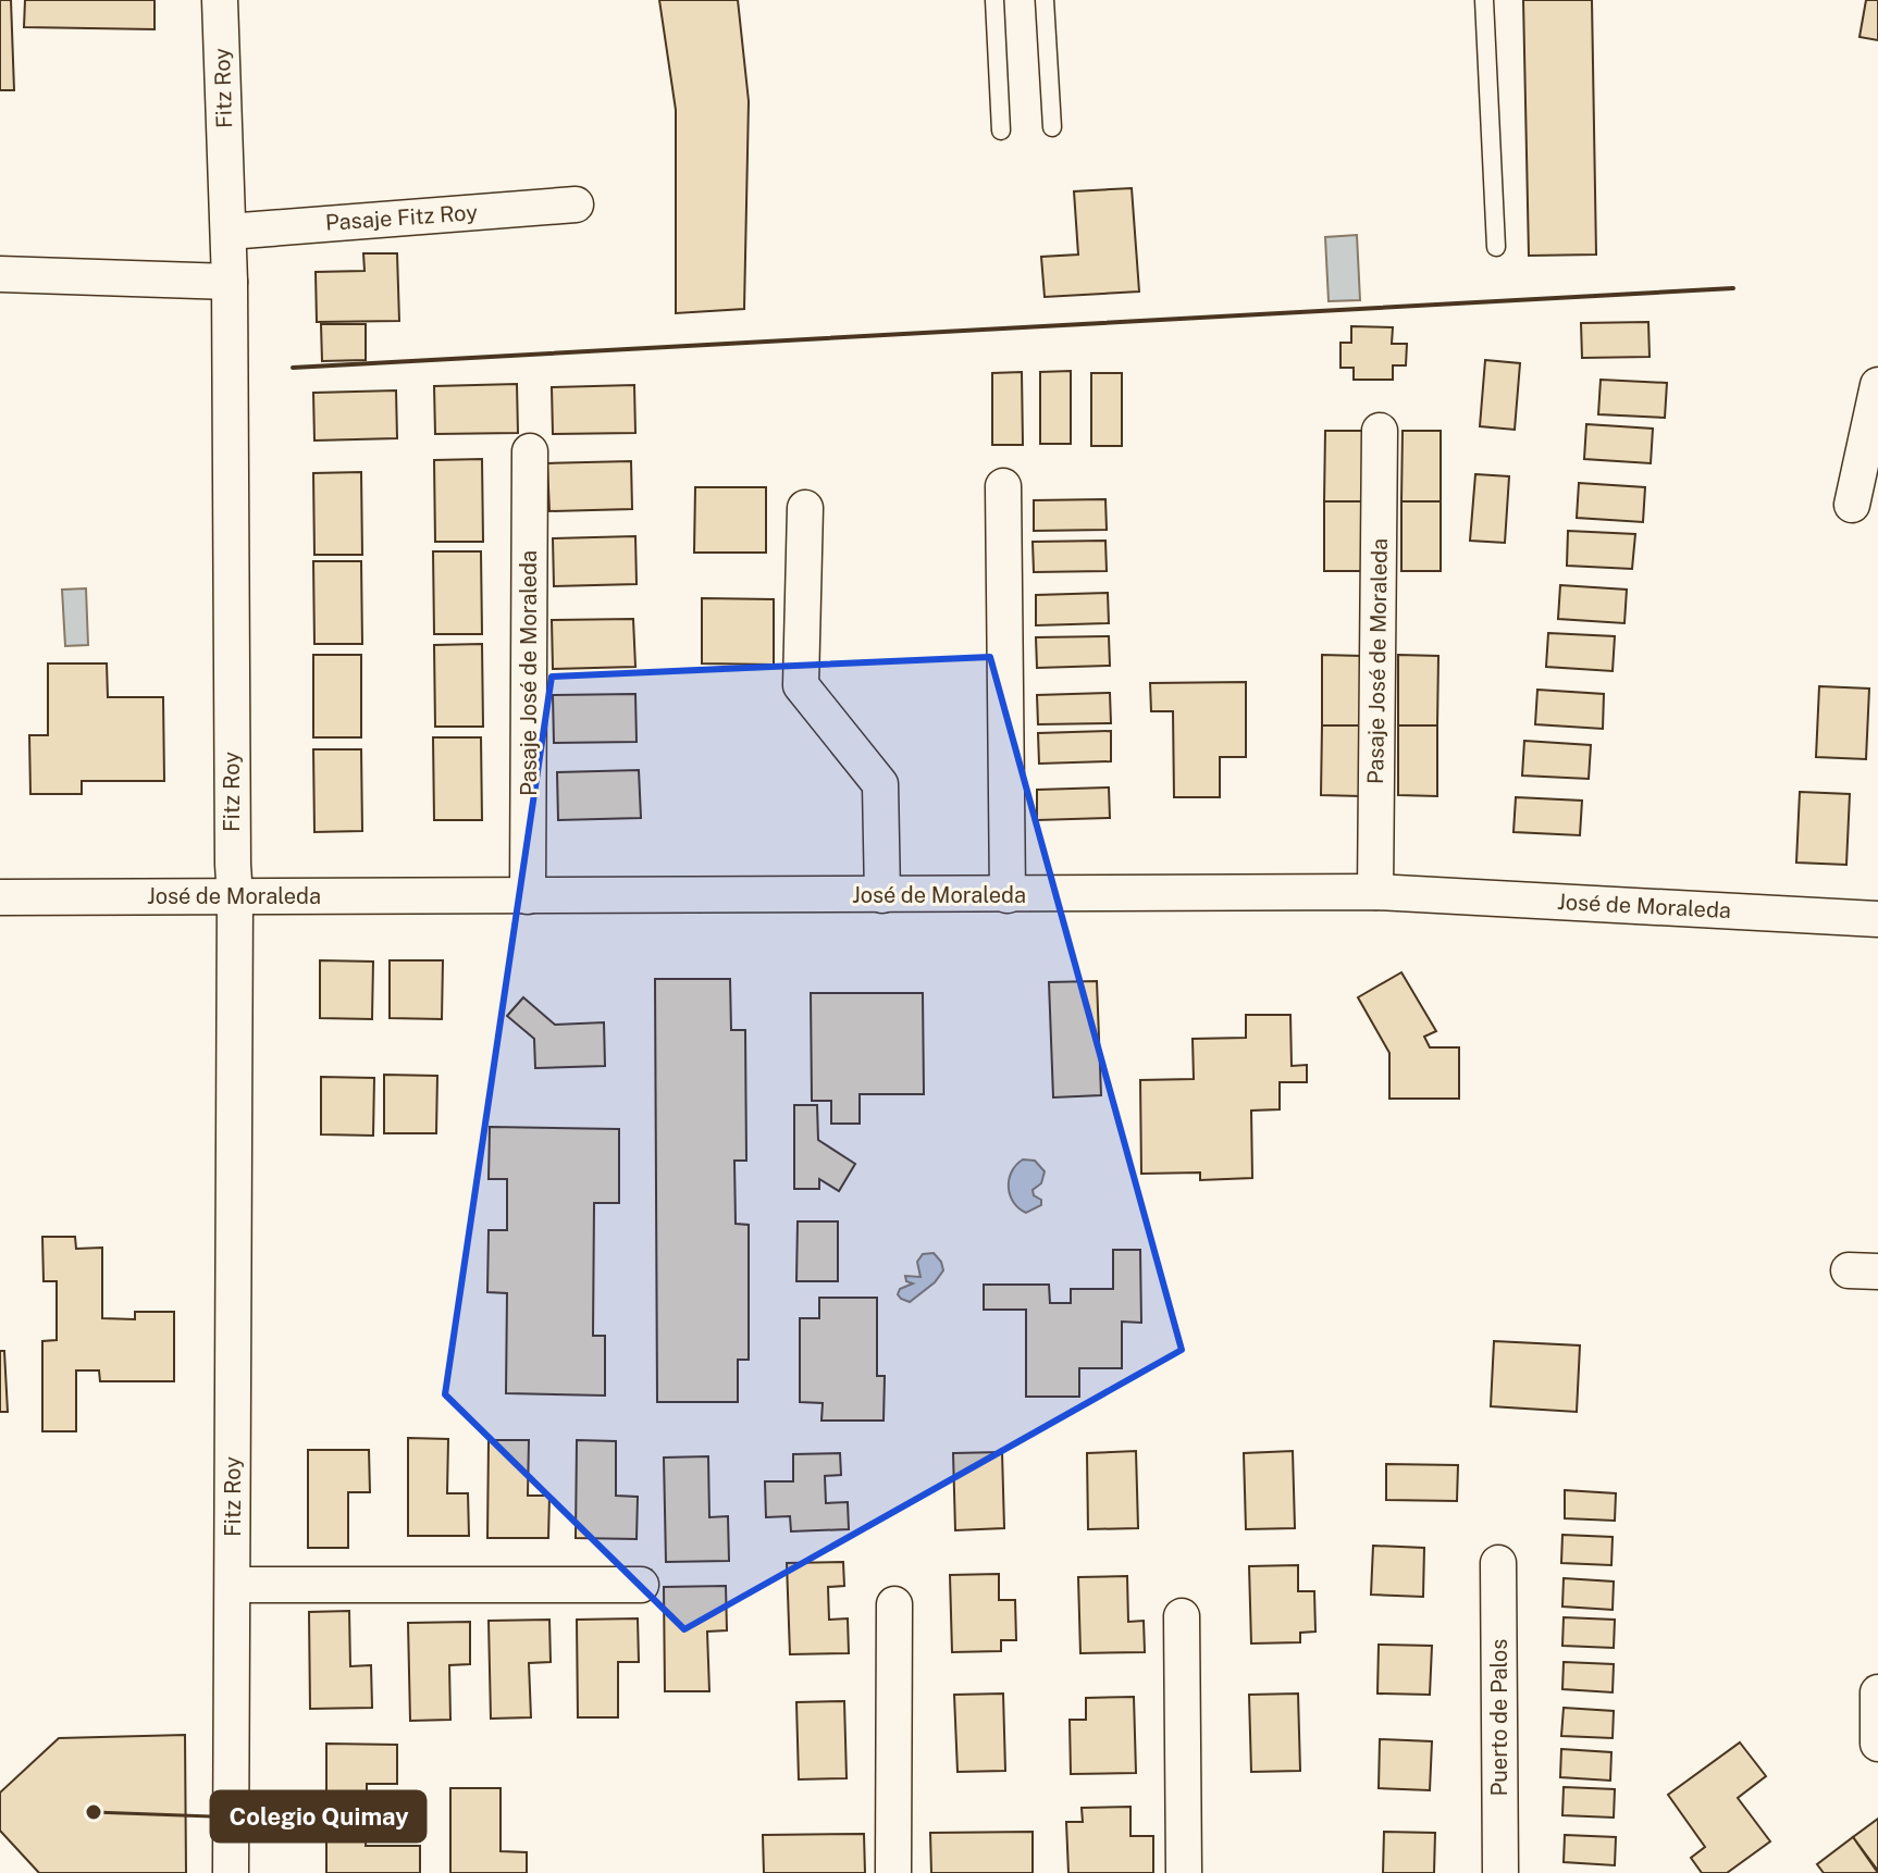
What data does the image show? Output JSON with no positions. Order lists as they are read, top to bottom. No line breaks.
{"streets":{"street":["Fitz Roy","Pasaje Fitz Roy","Pasaje José de Moraleda","José de Moraleda","Puerto de Palos"]},"crossings":[["Fitz Roy","Pasaje Fitz Roy"],["Fitz Roy","José de Moraleda"],["Pasaje José de Moraleda","José de Moraleda"]],"places":["Colegio Quimay"]}
